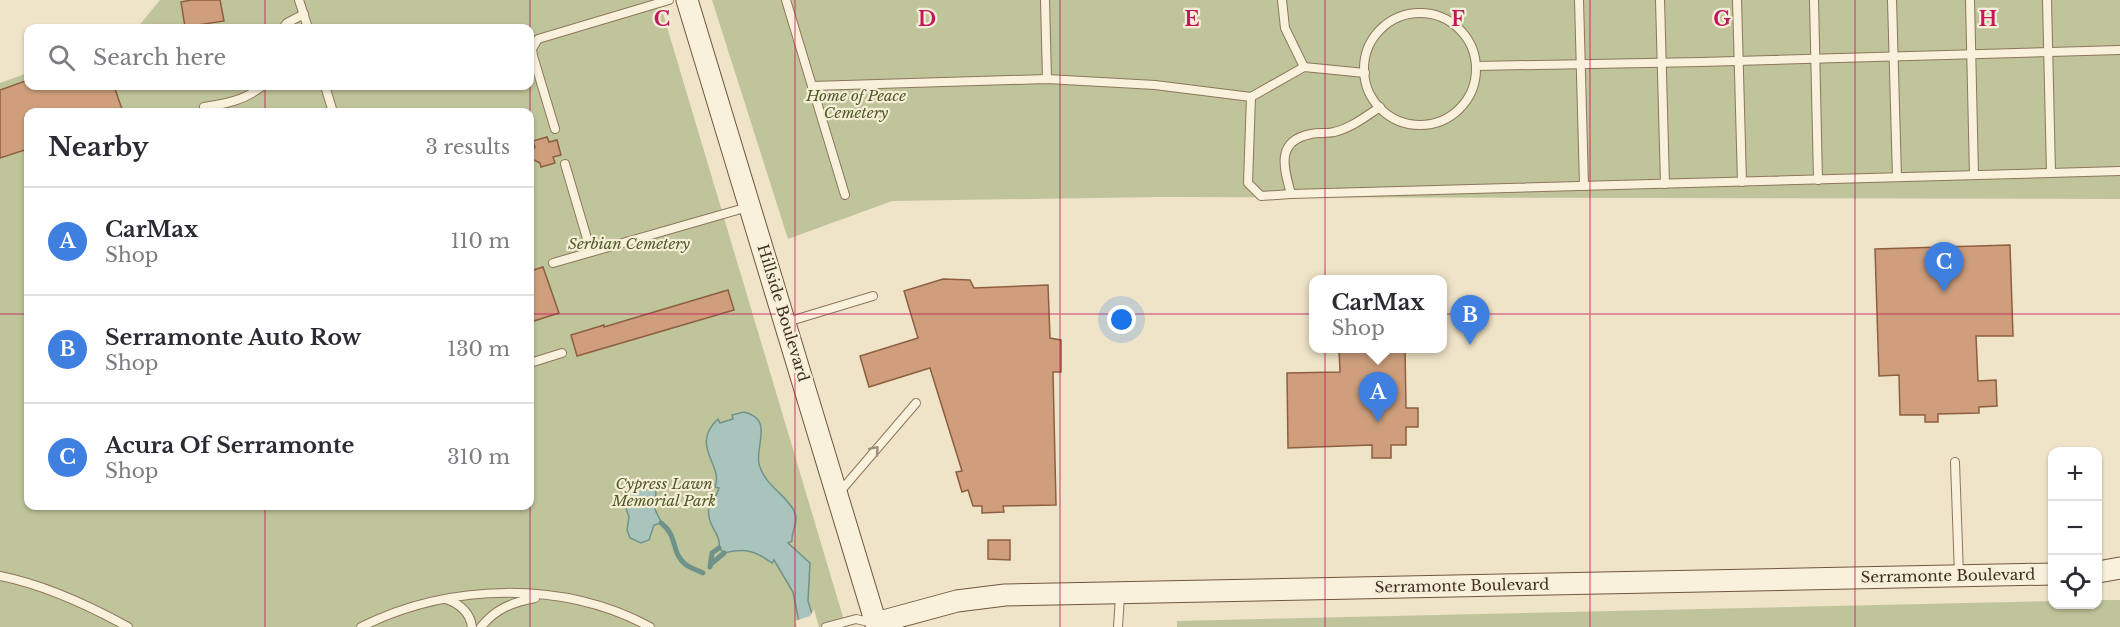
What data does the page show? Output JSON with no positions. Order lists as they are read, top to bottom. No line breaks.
{"streets":{"main road":["Hillside Boulevard","Serramonte Boulevard"]},"crossings":[["Hillside Boulevard","Serramonte Boulevard"]],"parks":["Home of Peace Cemetery","Serbian Cemetery","Cypress Lawn Memorial Park"],"page":{"search":"Search here","heading":["Nearby","3 results"],"list":[{"mark":"A","name":"CarMax","note":"Shop","value":"110 m"},{"mark":"B","name":"Serramonte Auto Row","note":"Shop","value":"130 m"},{"mark":"C","name":"Acura Of Serramonte","note":"Shop","value":"310 m"}],"pins":["C","B","A"],"popup":["CarMax","Shop"],"map_buttons":["+","−"]},"grid":{"columns":["C","D","E","F","G","H"]}}
